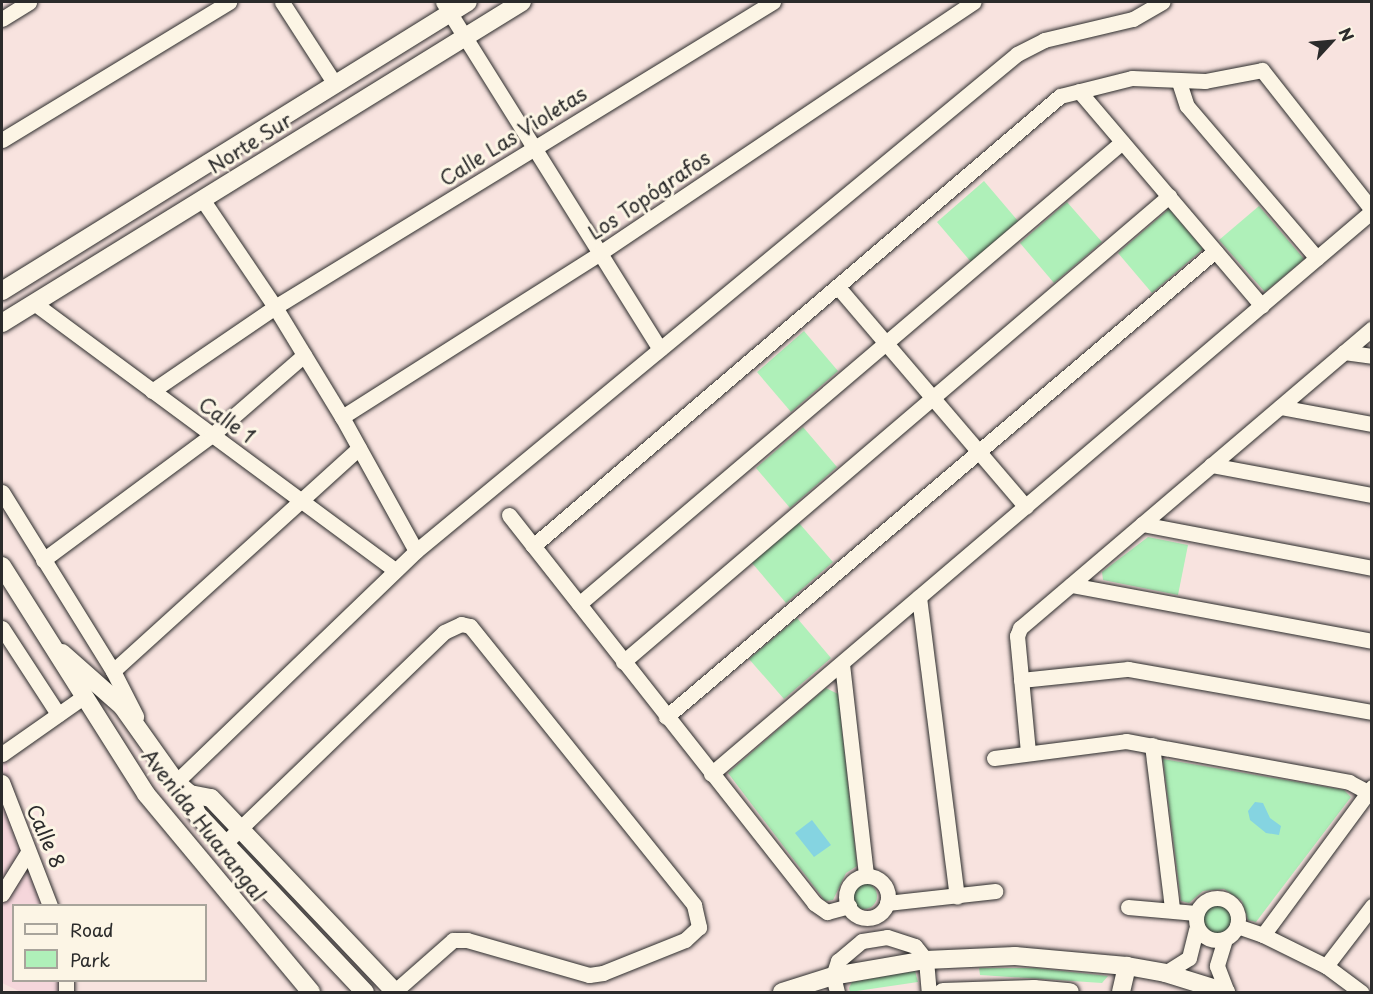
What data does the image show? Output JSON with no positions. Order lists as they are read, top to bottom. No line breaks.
{"streets":{"street":["Calle Las Violetas","Norte Sur","Los Topógrafos","Calle 1","Avenida Huarangal","Calle 8"]},"crossings":[["Calle Las Violetas","Calle 1"],["Norte Sur","Calle 1"]],"legend":["Road","Park"],"north":"top right"}
